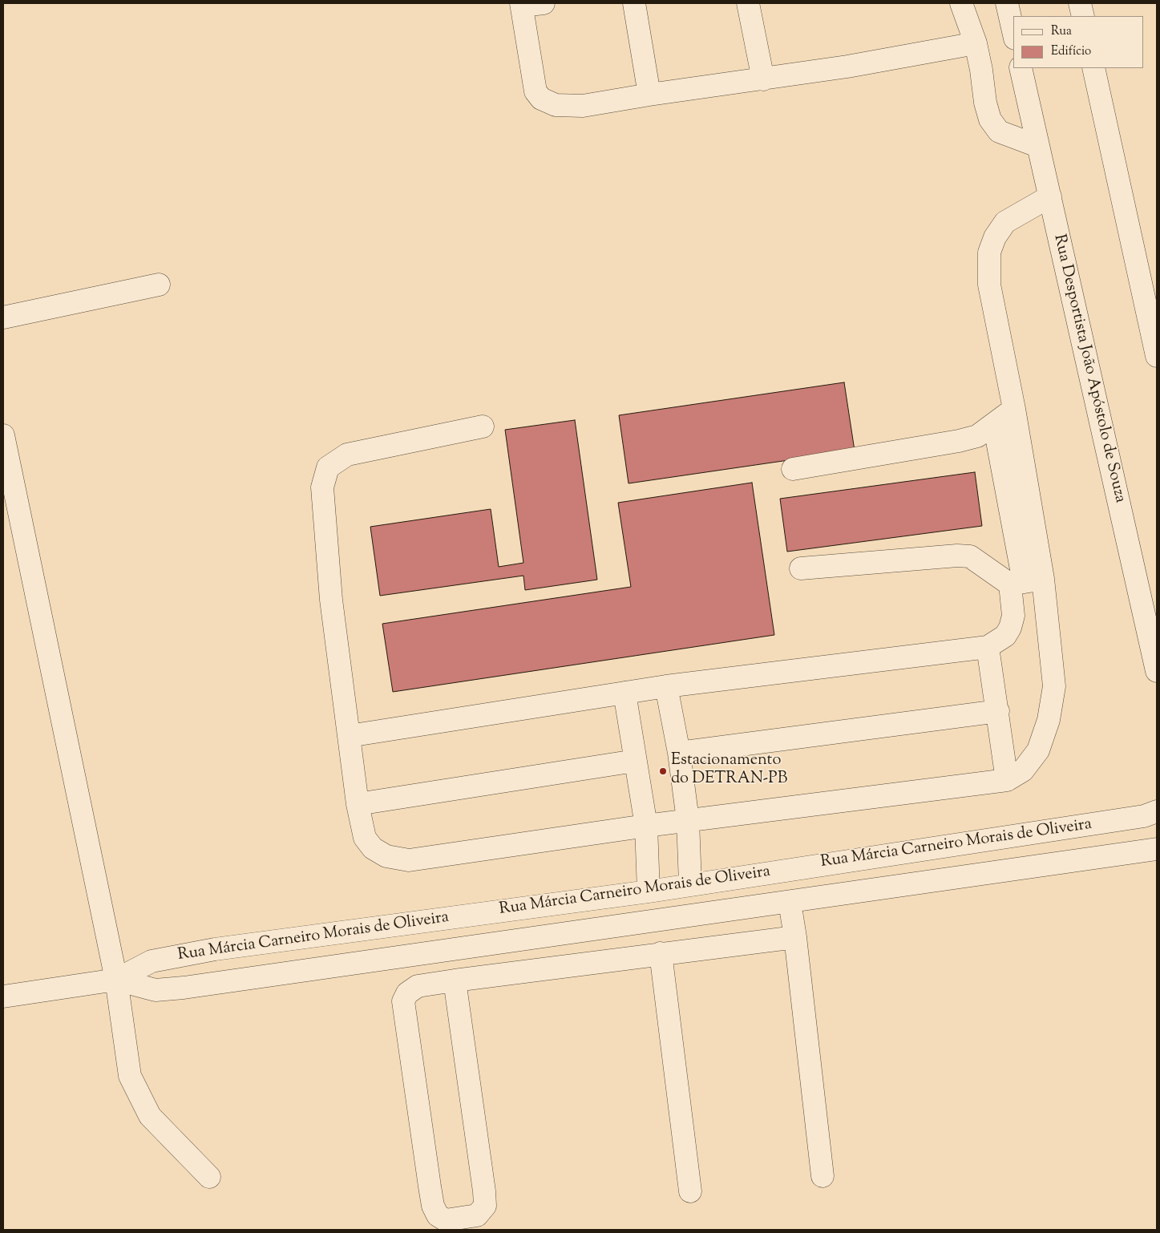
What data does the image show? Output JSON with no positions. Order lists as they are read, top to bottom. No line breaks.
{"streets":{"street":["Rua Desportista João Apóstolo de Souza","Rua Márcia Carneiro Morais de Oliveira"]},"places":["Estacionamento do DETRAN-PB"],"legend":["Rua","Edifício"]}
